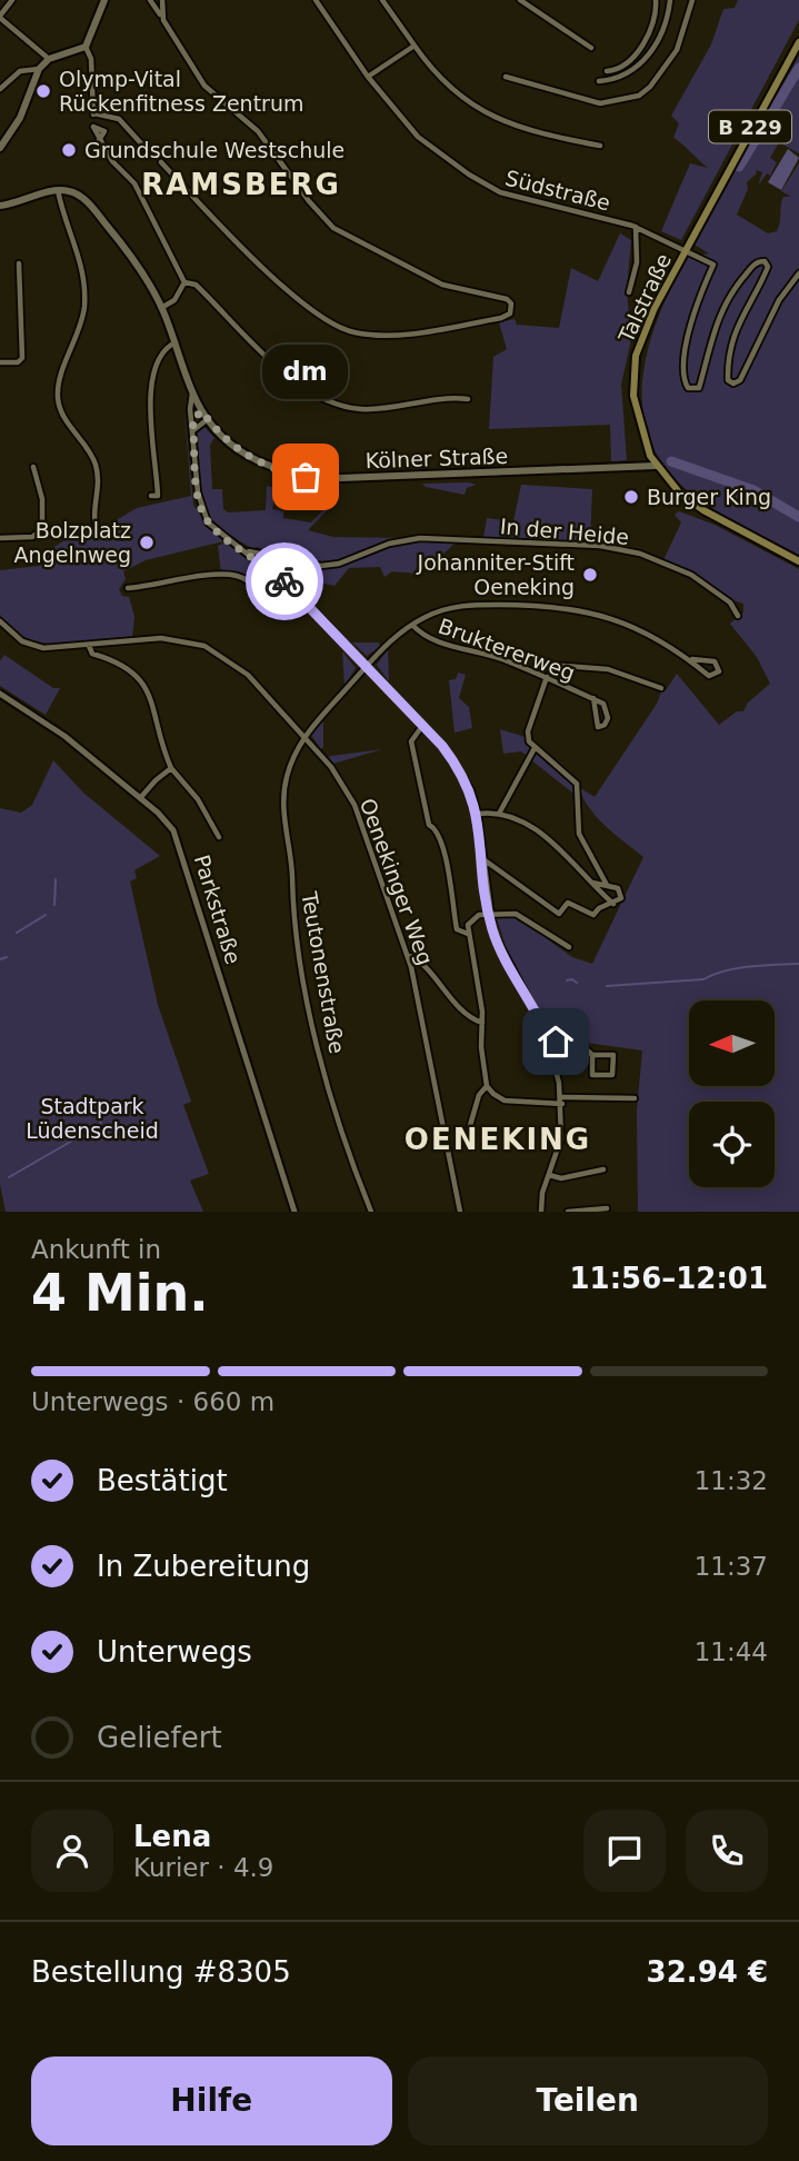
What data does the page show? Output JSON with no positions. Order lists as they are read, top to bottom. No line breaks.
{"streets":{"main road":["B 229","Talstraße","Kölner Straße"],"street":["Südstraße","In der Heide","Bruktererweg","Oenekinger Weg","Parkstraße","Teutonenstraße"]},"crossings":[["Südstraße","Talstraße"],["Talstraße","Kölner Straße"],["Bruktererweg","Teutonenstraße"],["Oenekinger Weg","Teutonenstraße"]],"districts":["RAMSBERG","OENEKING"],"parks":["Stadtpark Lüdenscheid"],"places":["Olymp-Vital Rückenfitness Zentrum","Grundschule Westschule","dm","Burger King","Bolzplatz Angelnweg","Johanniter-Stift Oeneking"],"north":"left","page":{"bubble":"dm","heading":["4 Min.","Ankunft in","11:56–12:01"],"panel":["Lena","Kurier · 4.9","Bestellung #8305","32.94 €"],"bar":"Unterwegs · 660 m","list":[["Bestätigt","11:32"],["In Zubereitung","11:37"],["Unterwegs","11:44"],"Geliefert"],"buttons":["Hilfe","Teilen"]}}
